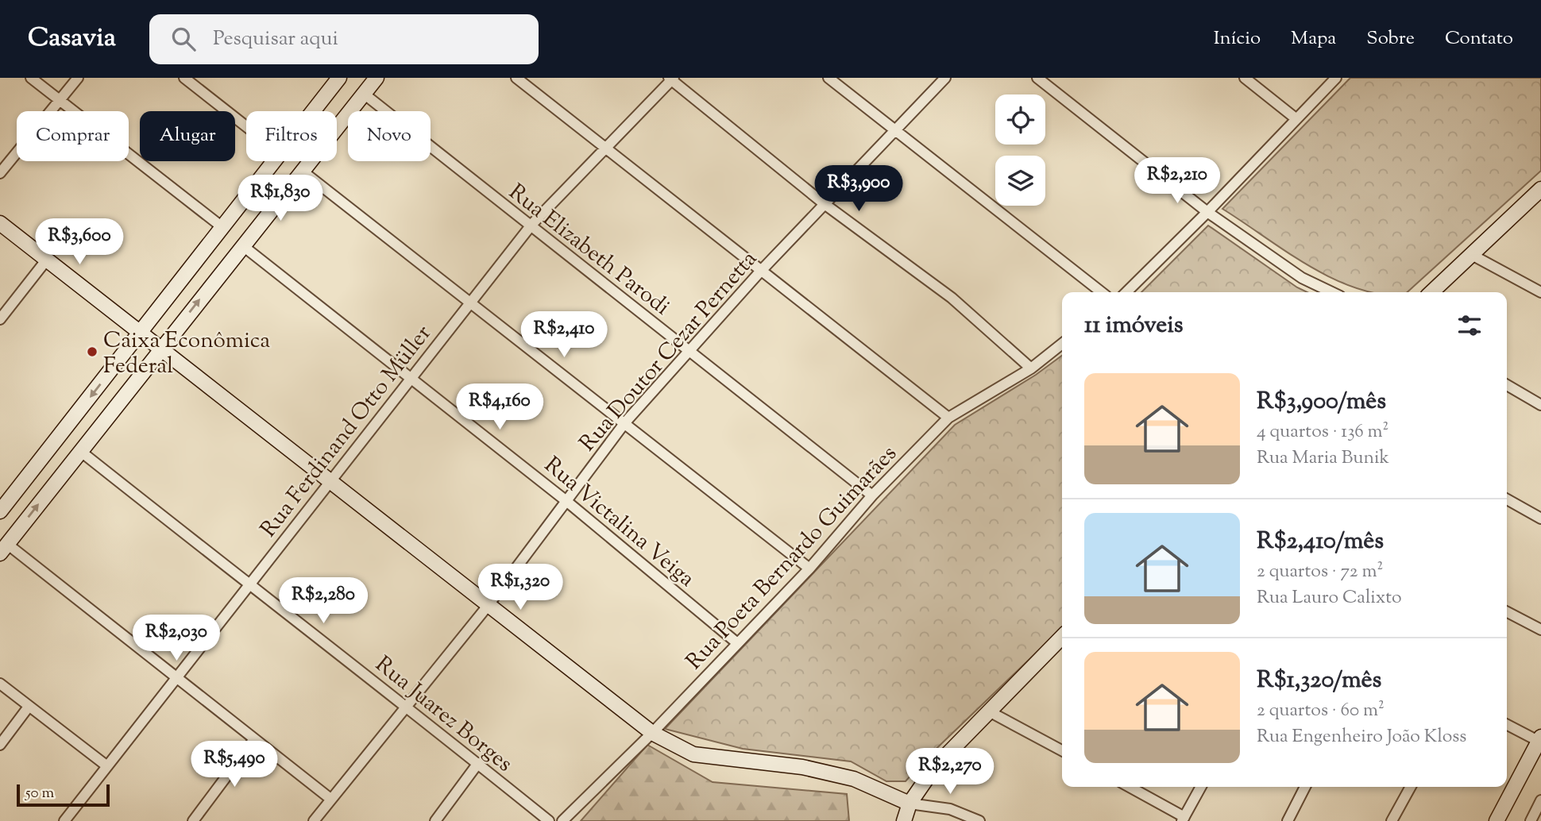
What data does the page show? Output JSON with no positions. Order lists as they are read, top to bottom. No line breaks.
{"streets":{"street":["Rua Elizabeth Parodi","Rua Doutor Cezar Pernetta","Rua Ferdinand Otto Müller","Rua Victalina Veiga","Rua Poeta Bernardo Guimarães","Rua Juarez Borges"]},"crossings":[["Rua Elizabeth Parodi","Rua Doutor Cezar Pernetta"],["Rua Elizabeth Parodi","Rua Ferdinand Otto Müller"],["Rua Elizabeth Parodi","Rua Poeta Bernardo Guimarães"],["Rua Doutor Cezar Pernetta","Rua Victalina Veiga"],["Rua Doutor Cezar Pernetta","Rua Juarez Borges"],["Rua Ferdinand Otto Müller","Rua Victalina Veiga"],["Rua Ferdinand Otto Müller","Rua Juarez Borges"],["Rua Victalina Veiga","Rua Poeta Bernardo Guimarães"]],"places":["Caixa Econômica Federal"],"scale_bar":"50 m","page":{"header":"Casavia","search":"Pesquisar aqui","nav":["Início","Mapa","Sobre","Contato"],"chip":["Comprar","Alugar","Filtros","Novo"],"price":["R$2,210","R$3,900","R$1,830","R$3,600","R$2,410","R$4,160","R$1,320","R$2,280","R$2,030","R$5,490","R$2,270"],"heading":"11 imóveis","list":[{"name":"R$3,900/mês","note":"4 quartos · 136 m² · Rua Maria Bunik"},{"name":"R$2,410/mês","note":"2 quartos · 72 m² · Rua Lauro Calixto"},{"name":"R$1,320/mês","note":"2 quartos · 60 m² · Rua Engenheiro João Kloss"}],"scale":"50 m"}}
